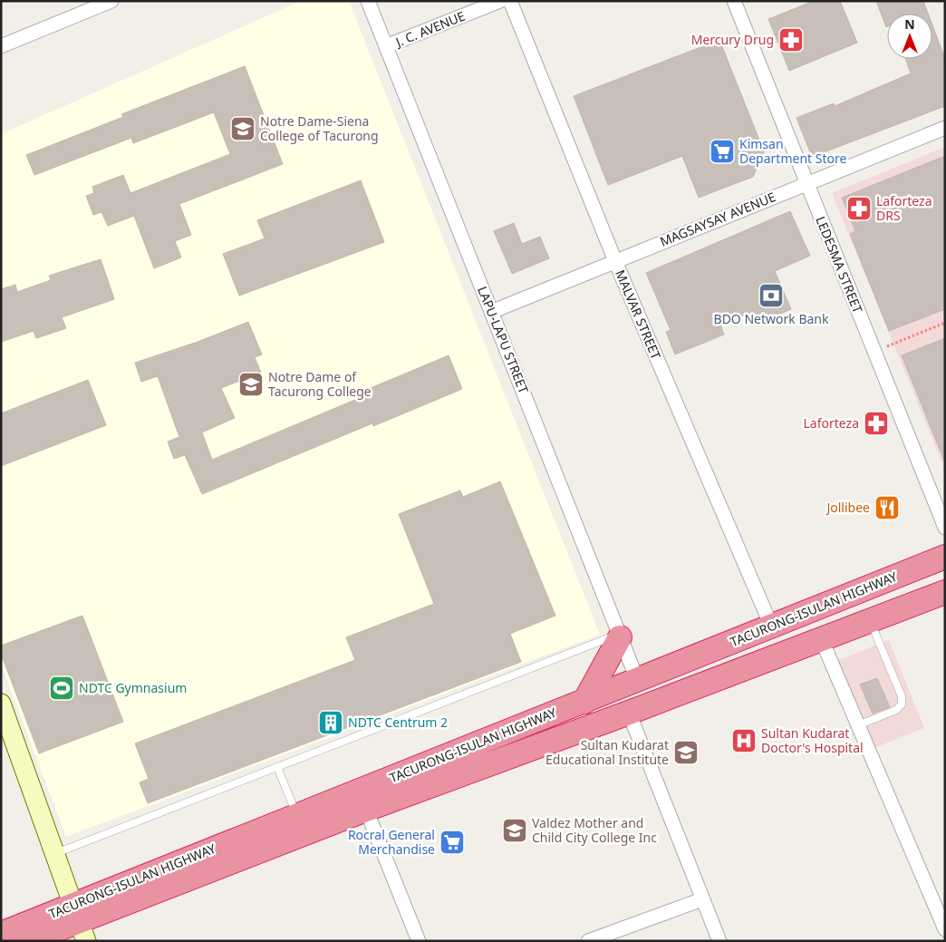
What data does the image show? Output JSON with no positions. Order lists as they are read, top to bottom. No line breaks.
{"streets":{"highway":["TACURONG-ISULAN HIGHWAY"],"street":["J. C. AVENUE","MAGSAYSAY AVENUE","LEDESMA STREET","MALVAR STREET","LAPU-LAPU STREET"]},"crossings":[["J. C. AVENUE","LAPU-LAPU STREET"],["MAGSAYSAY AVENUE","LEDESMA STREET"],["MAGSAYSAY AVENUE","MALVAR STREET"],["MAGSAYSAY AVENUE","LAPU-LAPU STREET"],["MALVAR STREET","TACURONG-ISULAN HIGHWAY"],["LAPU-LAPU STREET","TACURONG-ISULAN HIGHWAY"]],"places":{"pharmacy":["Mercury Drug","Laforteza DRS","Laforteza"],"school or university":["Notre Dame-Siena College of Tacurong","Notre Dame of Tacurong College","Sultan Kudarat Educational Institute","Valdez Mother and Child City College Inc"],"supermarket":["Kimsan Department Store","Rocral General Merchandise"],"bank":["BDO Network Bank"],"restaurant":["Jollibee"],"sports":["NDTC Gymnasium"],"building":["NDTC Centrum 2"],"hospital":["Sultan Kudarat Doctor's Hospital"]},"north":"top"}
